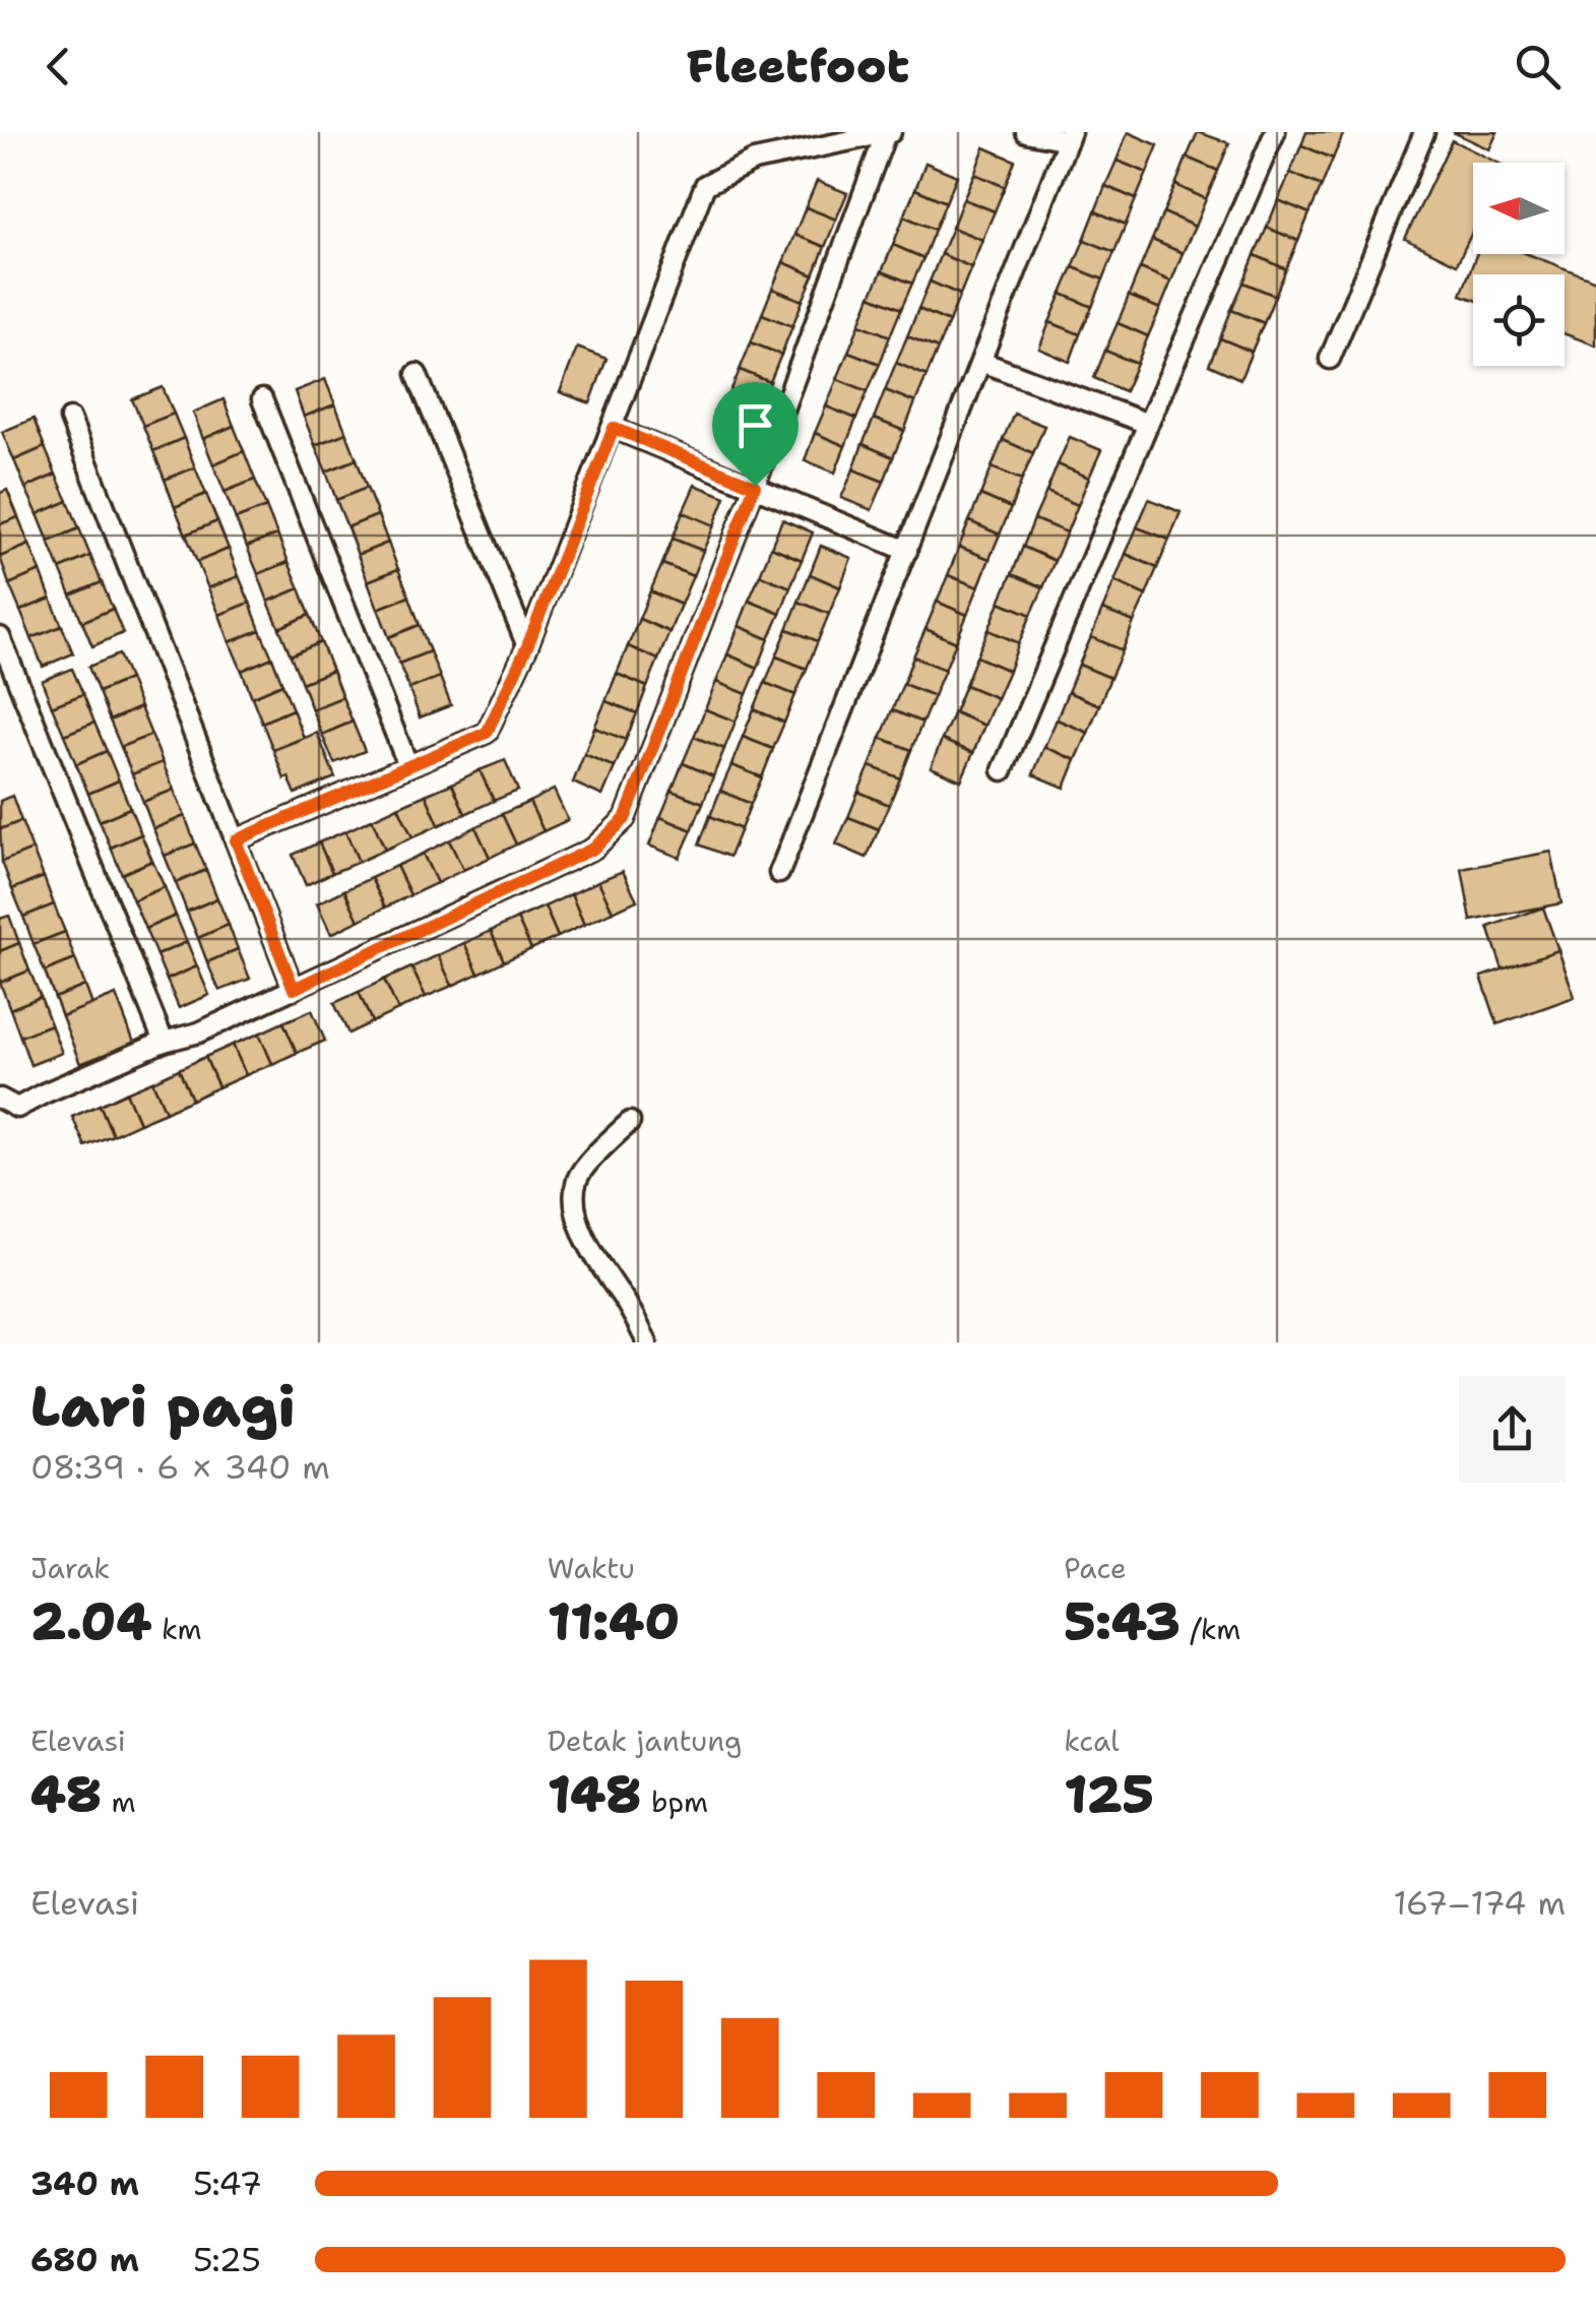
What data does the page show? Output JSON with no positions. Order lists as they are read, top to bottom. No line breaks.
{"north":"left","page":{"header":"Fleetfoot","heading":["Lari pagi","08:39 · 6 × 340 m"],"stats":[["Jarak","2.04 km"],["Waktu","11:40"],["Pace","5:43 /km"],["Elevasi","48 m"],["Detak jantung","148 bpm"],["kcal","125"]],"chart":["Elevasi","167–174 m"],"list":[{"name":"340 m","note":"5:47"},{"name":"680 m","note":"5:25"}]}}
